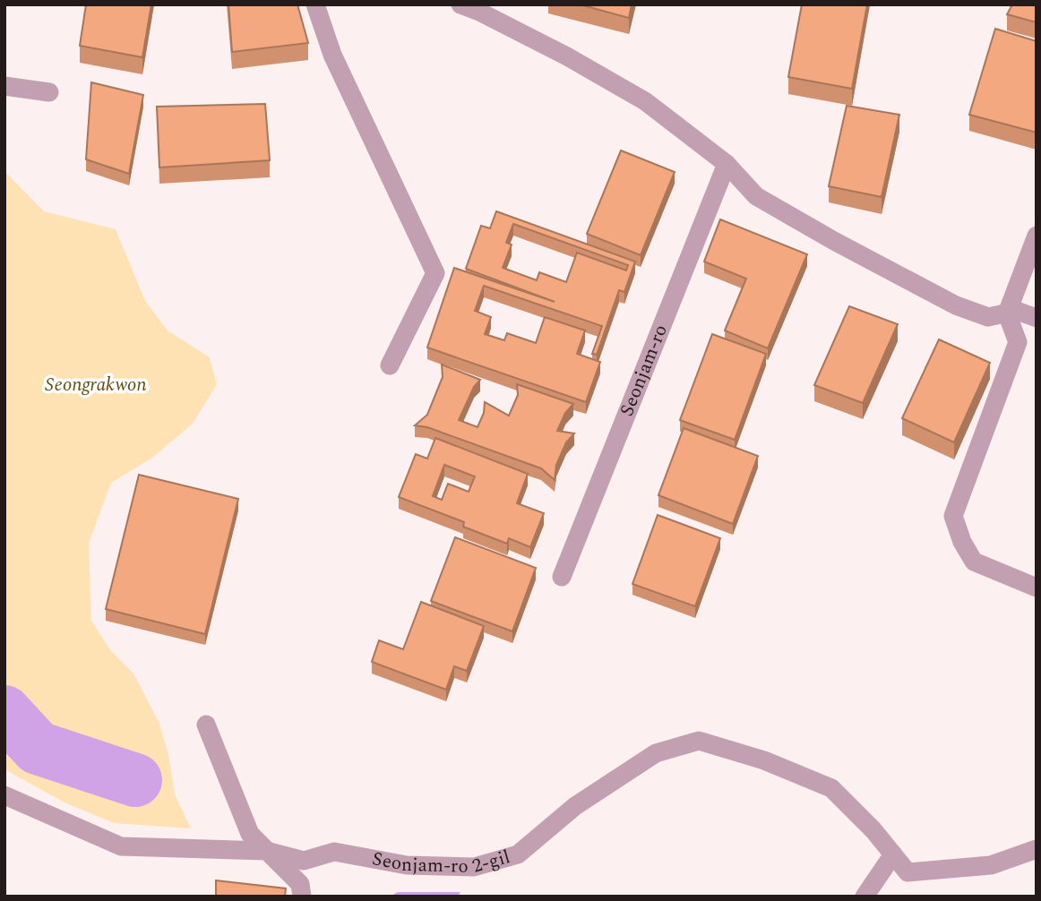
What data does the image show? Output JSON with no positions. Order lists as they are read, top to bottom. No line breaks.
{"streets":{"street":["Seonjam-ro","Seonjam-ro 2-gil"]},"parks":["Seongrakwon"]}
